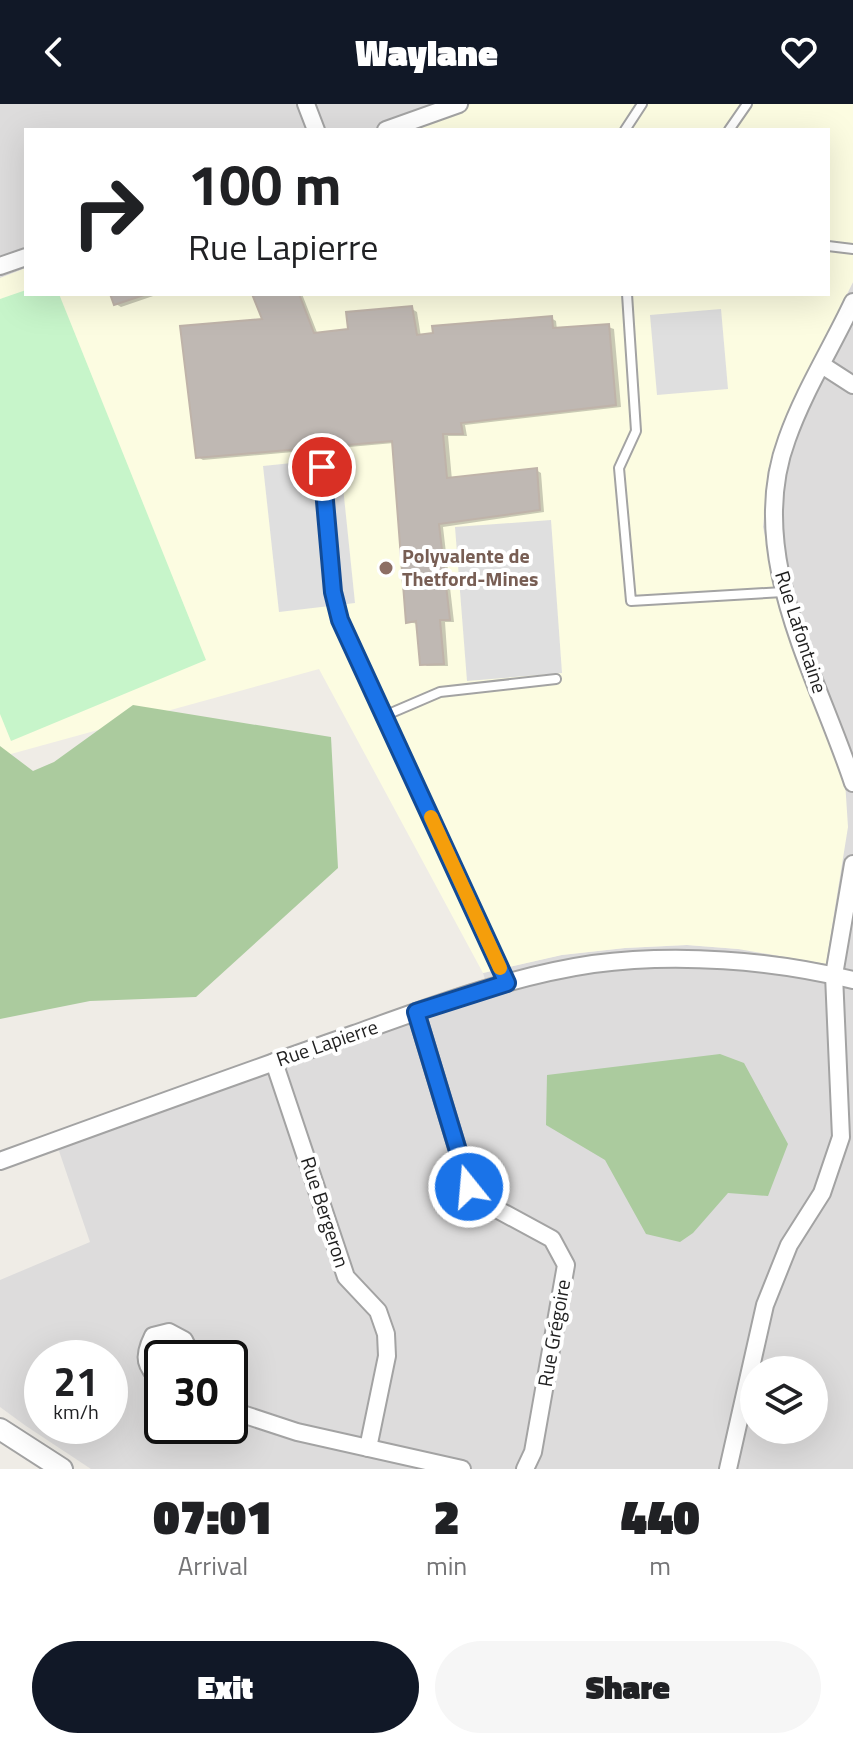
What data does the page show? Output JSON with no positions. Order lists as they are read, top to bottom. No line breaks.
{"streets":{"street":["Rue Lafontaine","Rue Lapierre","Rue Bergeron","Rue Grégoire"]},"crossings":[["Rue Lapierre","Rue Bergeron"],["Rue Lapierre","Rue Grégoire"]],"places":["Polyvalente de Thetford-Mines"],"page":{"header":"Waylane","turn":["100 m","Rue Lapierre"],"speed":"21 km/h","limit":"30","eta":["07:01","Arrival","2","min","440","m"],"buttons":["Exit","Share"]}}
